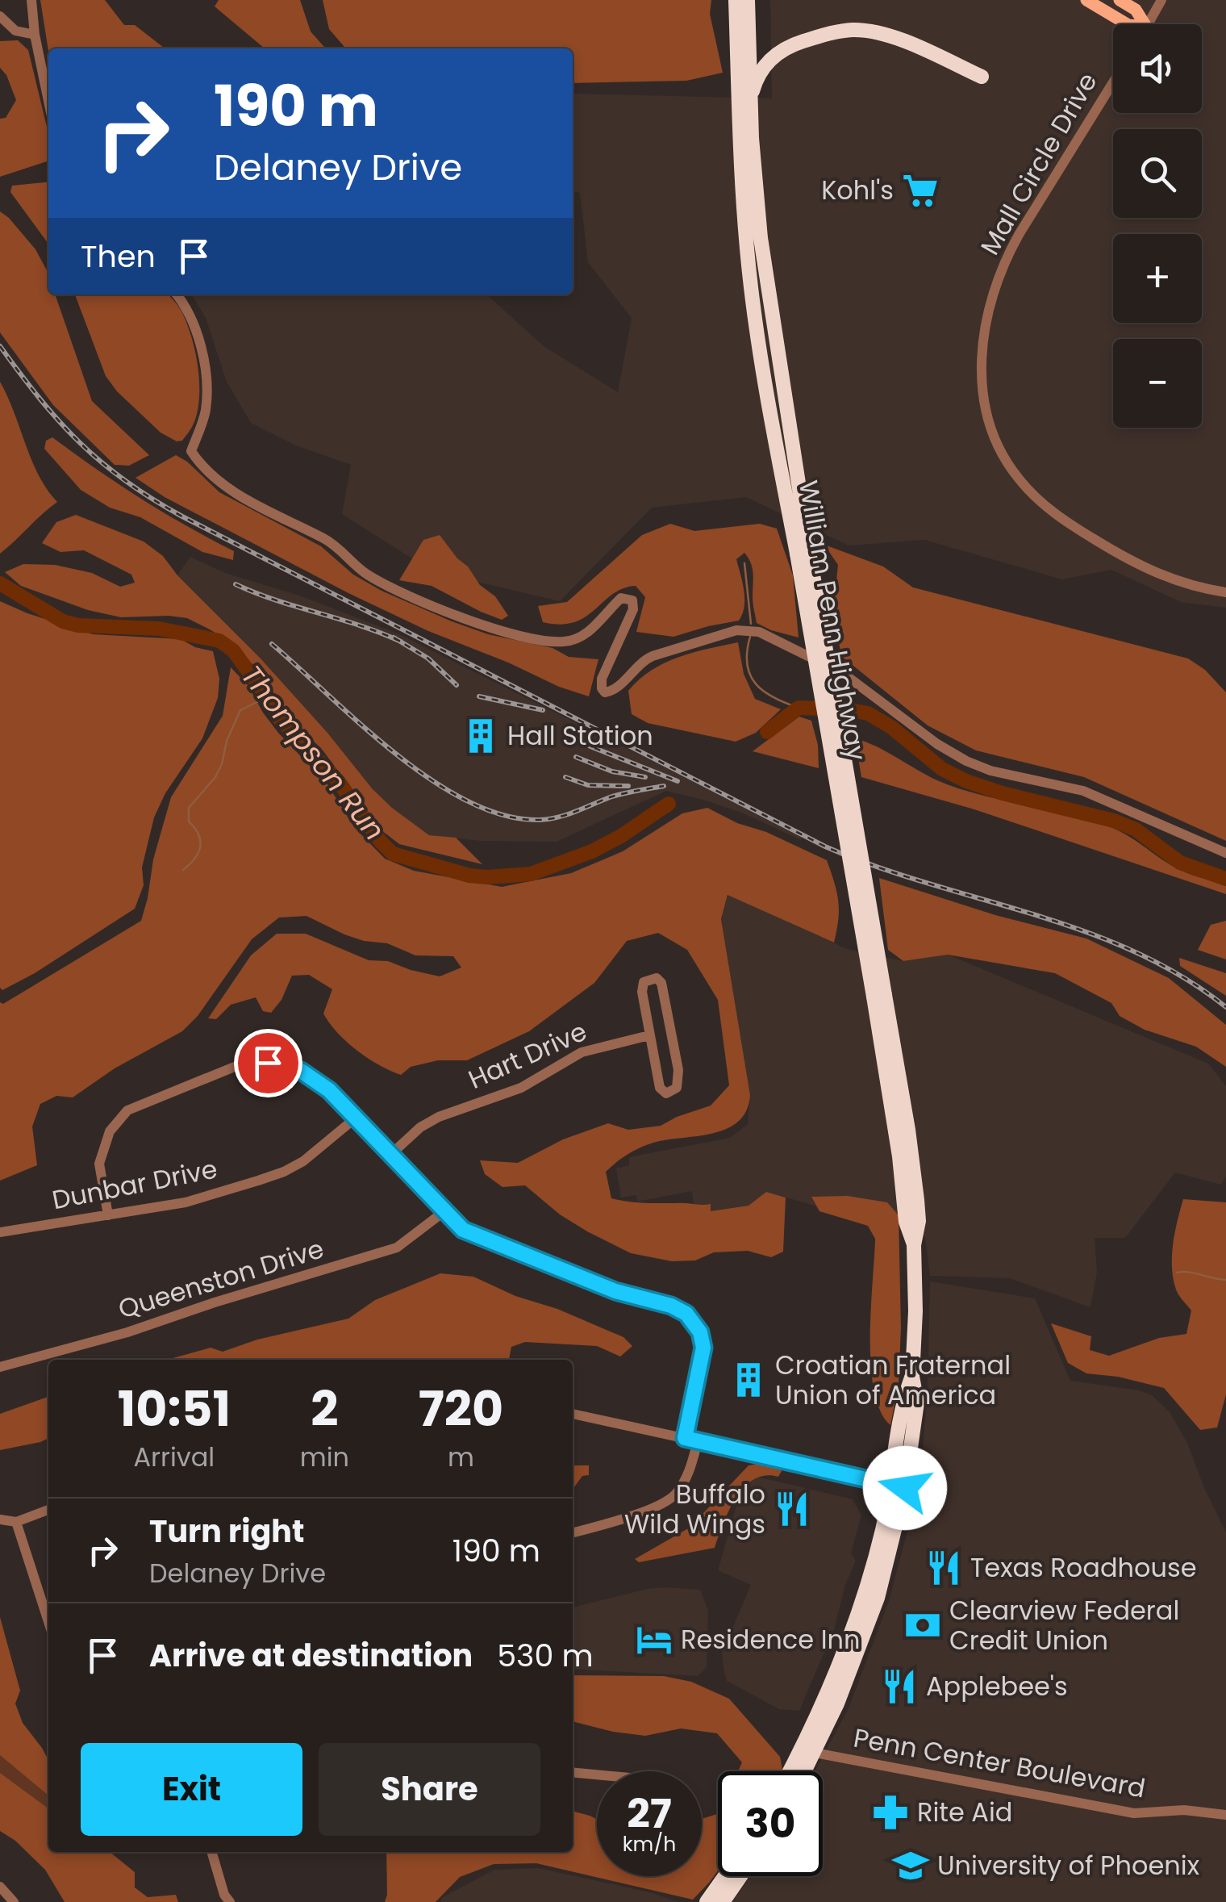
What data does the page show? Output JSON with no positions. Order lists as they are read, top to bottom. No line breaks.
{"streets":{"highway":["William Penn Highway"],"street":["Mall Circle Drive","Hart Drive","Dunbar Drive","Queenston Drive","Penn Center Boulevard"]},"crossings":[["William Penn Highway","Penn Center Boulevard"]],"water":["Thompson Run"],"places":{"supermarket":["Kohl's"],"building":["Hall Station","Croatian Fraternal Union of America"],"restaurant":["Buffalo Wild Wings","Texas Roadhouse","Applebee's"],"bank":["Clearview Federal Credit Union"],"hotel":["Residence Inn"],"pharmacy":["Rite Aid"],"school or university":["University of Phoenix"]},"page":{"map_buttons":["+","−"],"turn":["190 m","Delaney Drive"],"then":"Then","eta":["10:51","Arrival","2","min","720","m"],"list":[{"name":"Turn right","note":"Delaney Drive","value":"190 m"},{"name":"Arrive at destination","value":"530 m"}],"buttons":["Exit","Share"],"speed":"27 km/h","limit":"30"}}
